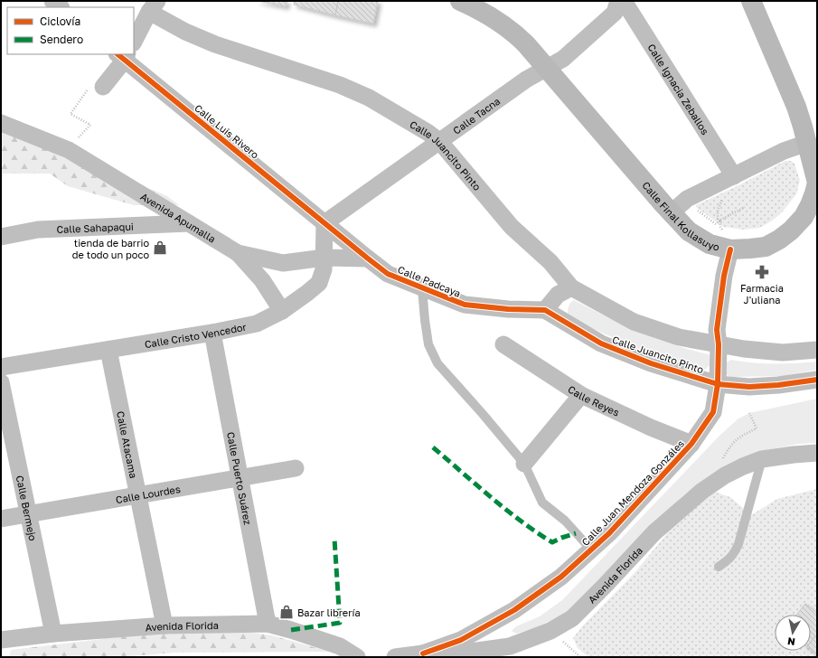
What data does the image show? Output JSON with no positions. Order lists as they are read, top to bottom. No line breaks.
{"streets":{"main road":["Calle Final Kollasuyo"],"street":["Calle Ignacia Zeballos","Calle Tacna","Calle Luis Rivero","Calle Juancito Pinto","Avenida Apumalla","Calle Sahapaqui","Calle Padcaya","Calle Cristo Vencedor","Calle Reyes","Calle Atacama","Calle Puerto Suárez","Calle Juan Mendoza Gonzáles","Calle Lourdes","Calle Bermejo","Avenida Florida"]},"crossings":[["Calle Tacna","Calle Luis Rivero"],["Calle Tacna","Calle Juancito Pinto"],["Calle Tacna","Calle Final Kollasuyo"],["Calle Tacna","Calle Padcaya"],["Calle Tacna","Calle Cristo Vencedor"],["Calle Luis Rivero","Calle Padcaya"],["Calle Luis Rivero","Calle Cristo Vencedor"],["Calle Juancito Pinto","Calle Padcaya"],["Calle Juancito Pinto","Calle Juan Mendoza Gonzáles"],["Calle Final Kollasuyo","Calle Juan Mendoza Gonzáles"],["Avenida Apumalla","Calle Sahapaqui"],["Avenida Apumalla","Calle Padcaya"],["Avenida Apumalla","Calle Cristo Vencedor"],["Calle Padcaya","Calle Cristo Vencedor"],["Calle Cristo Vencedor","Calle Atacama"],["Calle Cristo Vencedor","Calle Puerto Suárez"],["Calle Reyes","Calle Juan Mendoza Gonzáles"],["Calle Atacama","Calle Lourdes"],["Calle Atacama","Avenida Florida"],["Calle Puerto Suárez","Calle Lourdes"],["Calle Puerto Suárez","Avenida Florida"],["Calle Juan Mendoza Gonzáles","Avenida Florida"],["Calle Lourdes","Calle Bermejo"],["Calle Bermejo","Avenida Florida"]],"places":{"shop":["tienda de barrio de todo un poco","Bazar librería"],"pharmacy":["Farmacia J'uliana"]},"legend":["Ciclovía","Sendero"],"north":"bottom"}
